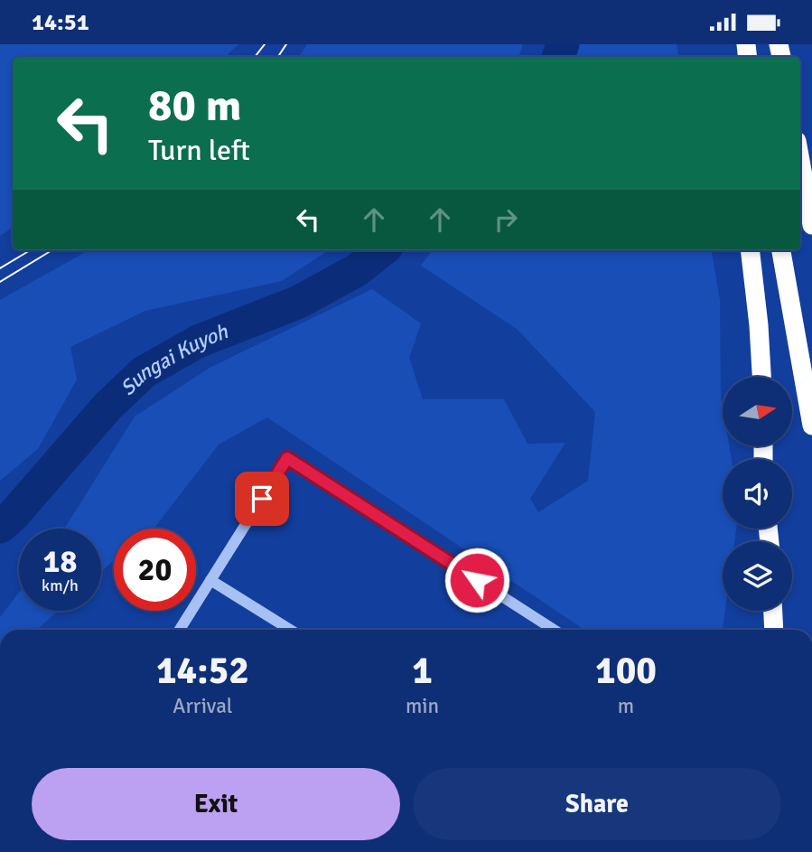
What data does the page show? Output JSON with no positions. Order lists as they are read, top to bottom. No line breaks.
{"water":["Sungai Kuyoh"],"north":"right","page":{"status":"14:51","turn":["80 m","Turn left"],"speed":"18 km/h","limit":"20","eta":["14:52","Arrival","1","min","100","m"],"buttons":["Exit","Share"]}}
